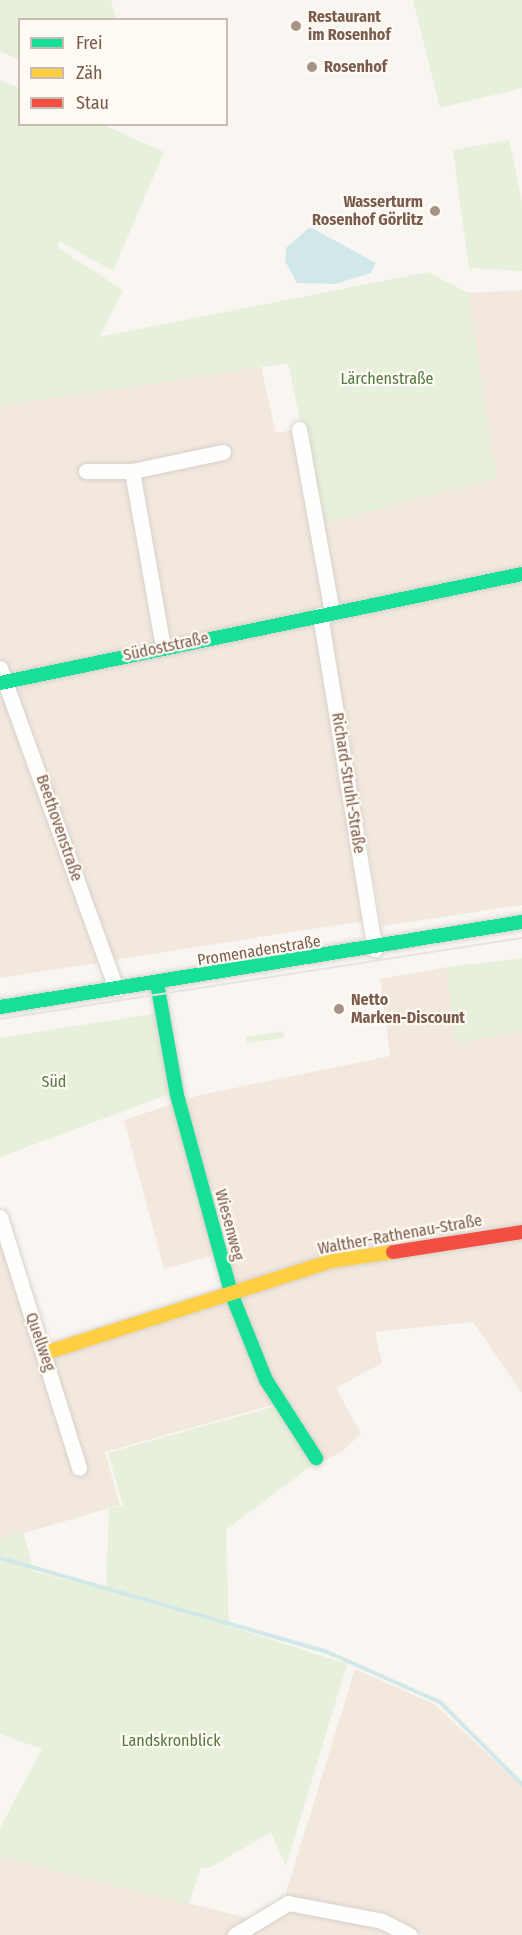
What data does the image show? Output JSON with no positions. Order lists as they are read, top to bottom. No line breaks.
{"streets":{"street":["Südoststraße","Richard-Struhl-Straße","Beethovenstraße","Promenadenstraße","Wiesenweg","Walther-Rathenau-Straße","Quellweg"]},"crossings":[["Südoststraße","Richard-Struhl-Straße"],["Südoststraße","Beethovenstraße"],["Richard-Struhl-Straße","Promenadenstraße"],["Beethovenstraße","Promenadenstraße"],["Promenadenstraße","Wiesenweg"],["Wiesenweg","Walther-Rathenau-Straße"],["Walther-Rathenau-Straße","Quellweg"]],"parks":["Lärchenstraße","Süd","Landskronblick"],"places":["Restaurant im Rosenhof","Rosenhof","Wasserturm Rosenhof Görlitz","Netto Marken-Discount"],"legend":["Frei","Zäh","Stau"]}
